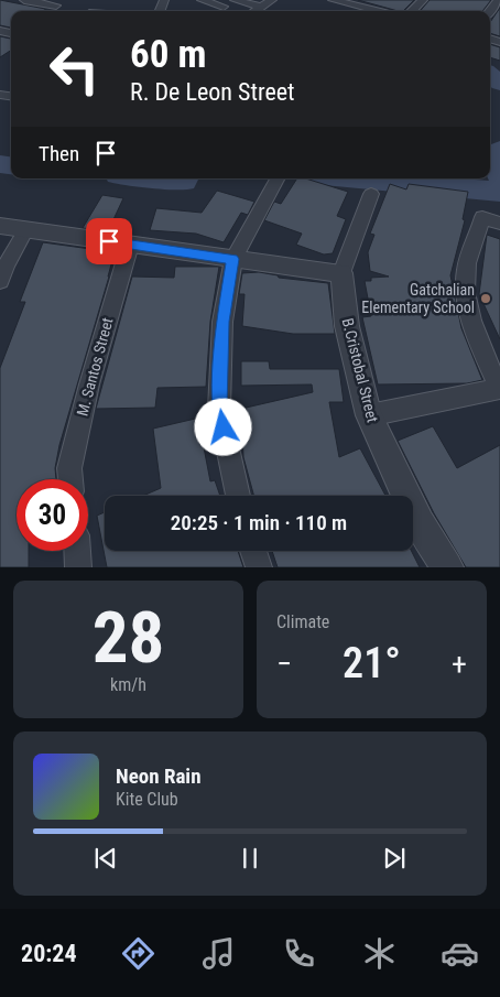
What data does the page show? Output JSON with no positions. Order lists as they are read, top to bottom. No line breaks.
{"streets":{"street":["M. Santos Street","B.Cristobal Street"]},"places":["Gatchalian Elementary School"],"page":{"turn":["60 m","R. De Leon Street"],"then":"Then","limit":"30","trip":"20:25 · 1 min · 110 m","tile":[["28","km/h"],"Climate"],"heat":["−","21°","+"],"song":["Neon Rain","Kite Club"],"tabs":"20:24"}}
